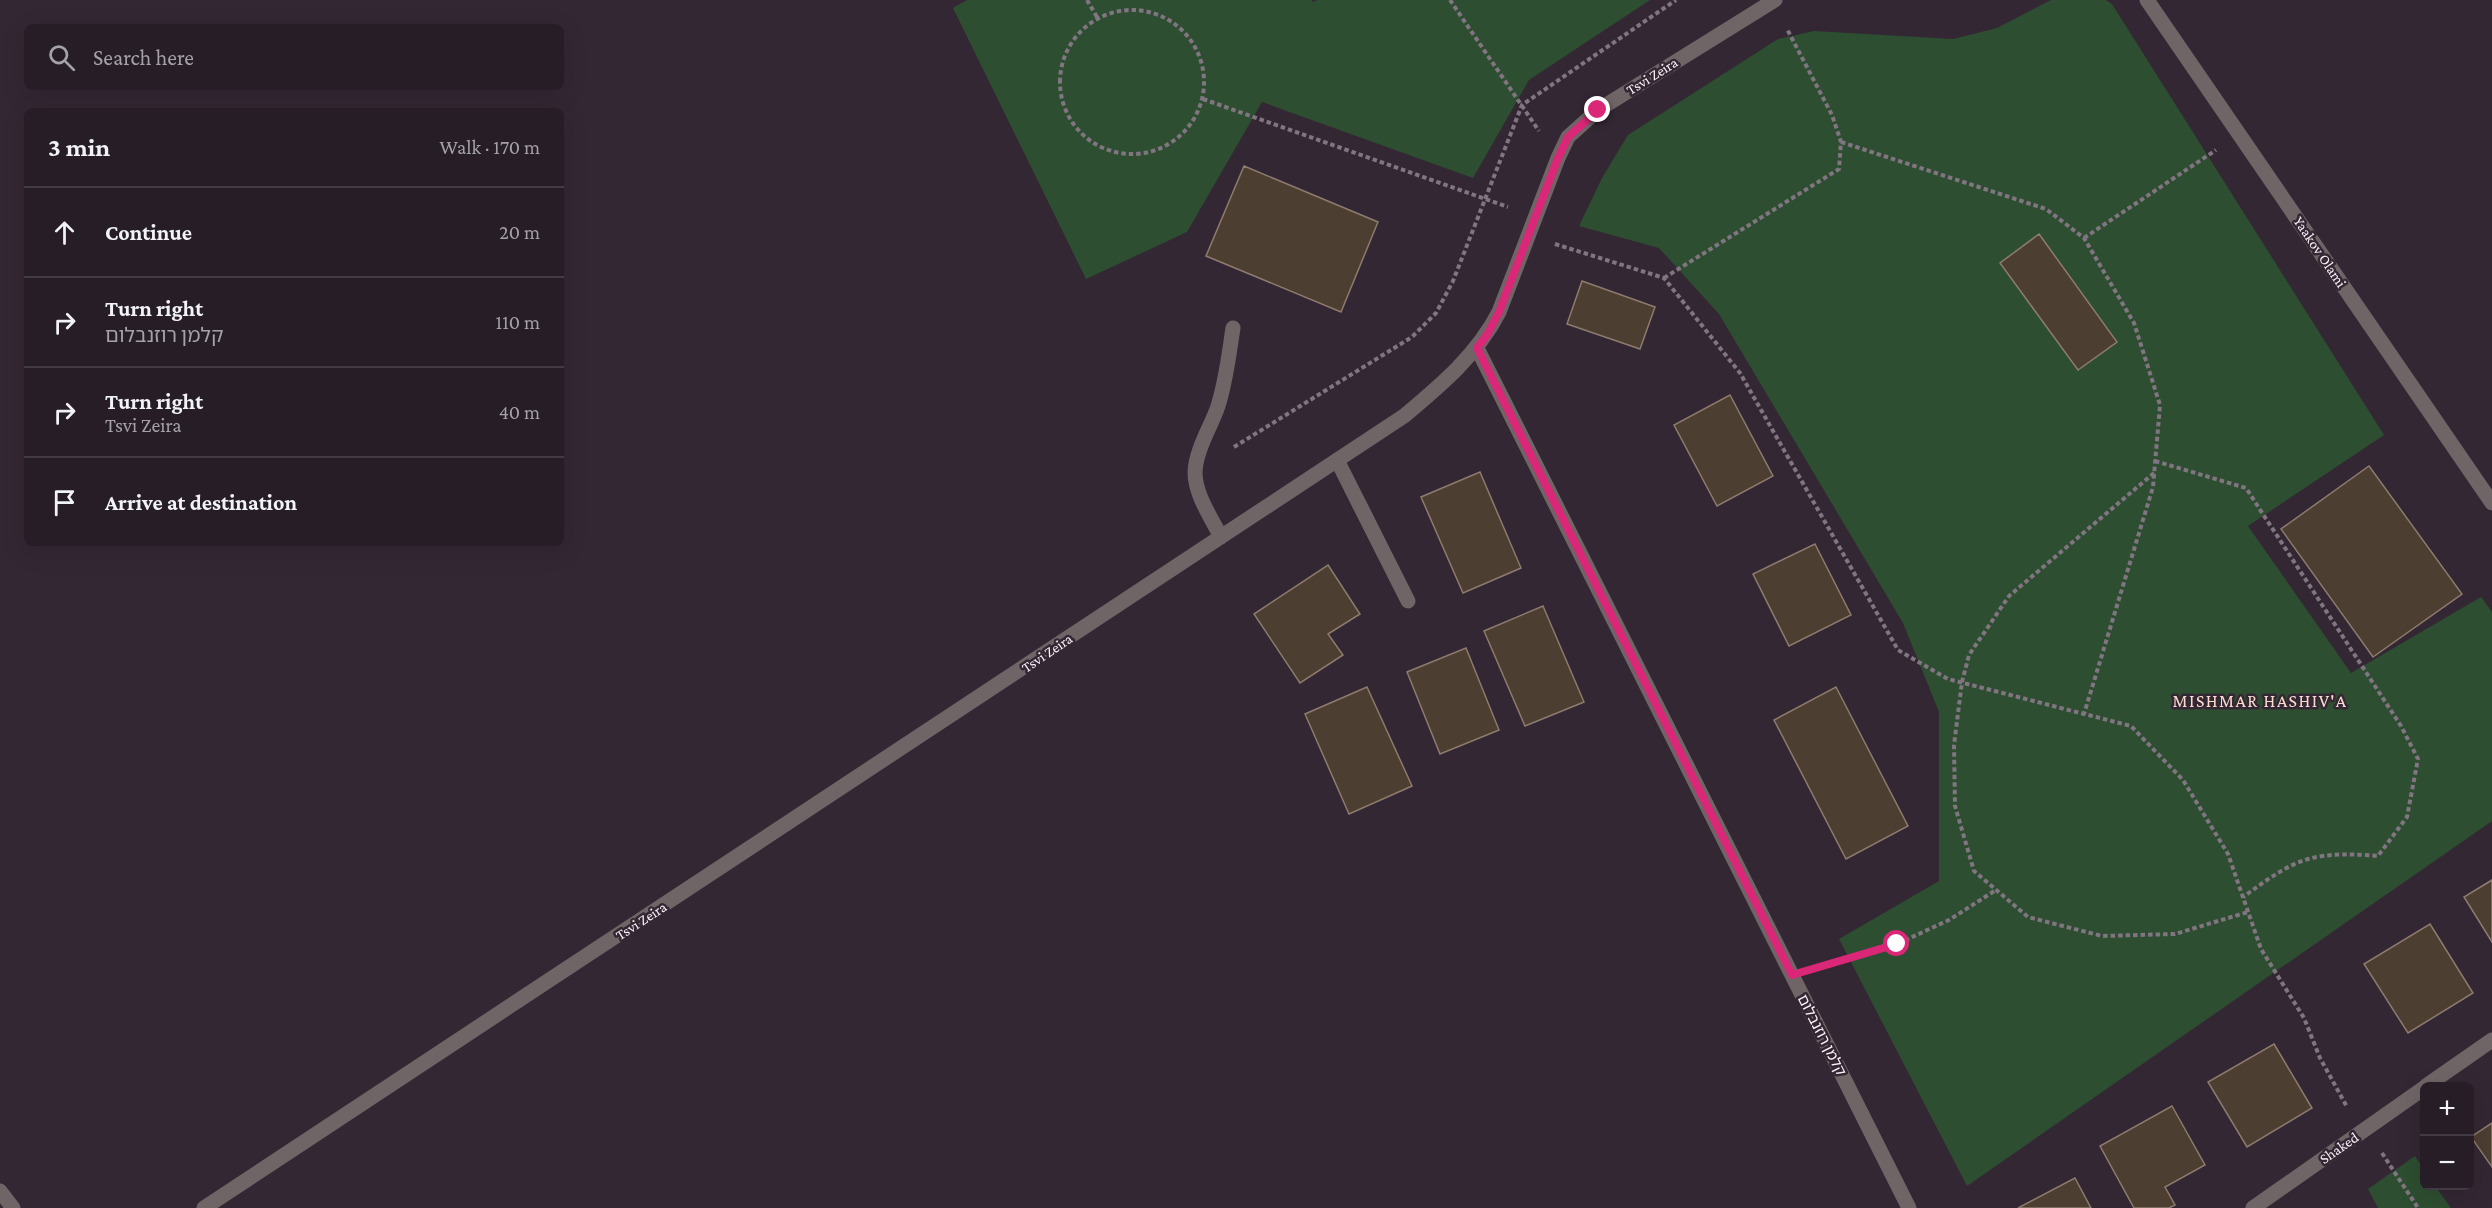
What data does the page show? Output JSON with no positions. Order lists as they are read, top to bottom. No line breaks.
{"streets":{"street":["Tsvi Zeira","Yaakov Olami","קלמן רוזנבלום","Shaked"]},"crossings":[["Tsvi Zeira","קלמן רוזנבלום"]],"districts":["MISHMAR HASHIV'A"],"page":{"search":"Search here","heading":["3 min","Walk · 170 m"],"list":[["Continue","20 m"],["Turn right","קלמן רוזנבלום","110 m"],["Turn right","Tsvi Zeira","40 m"],"Arrive at destination"],"map_buttons":["+","−"]}}
